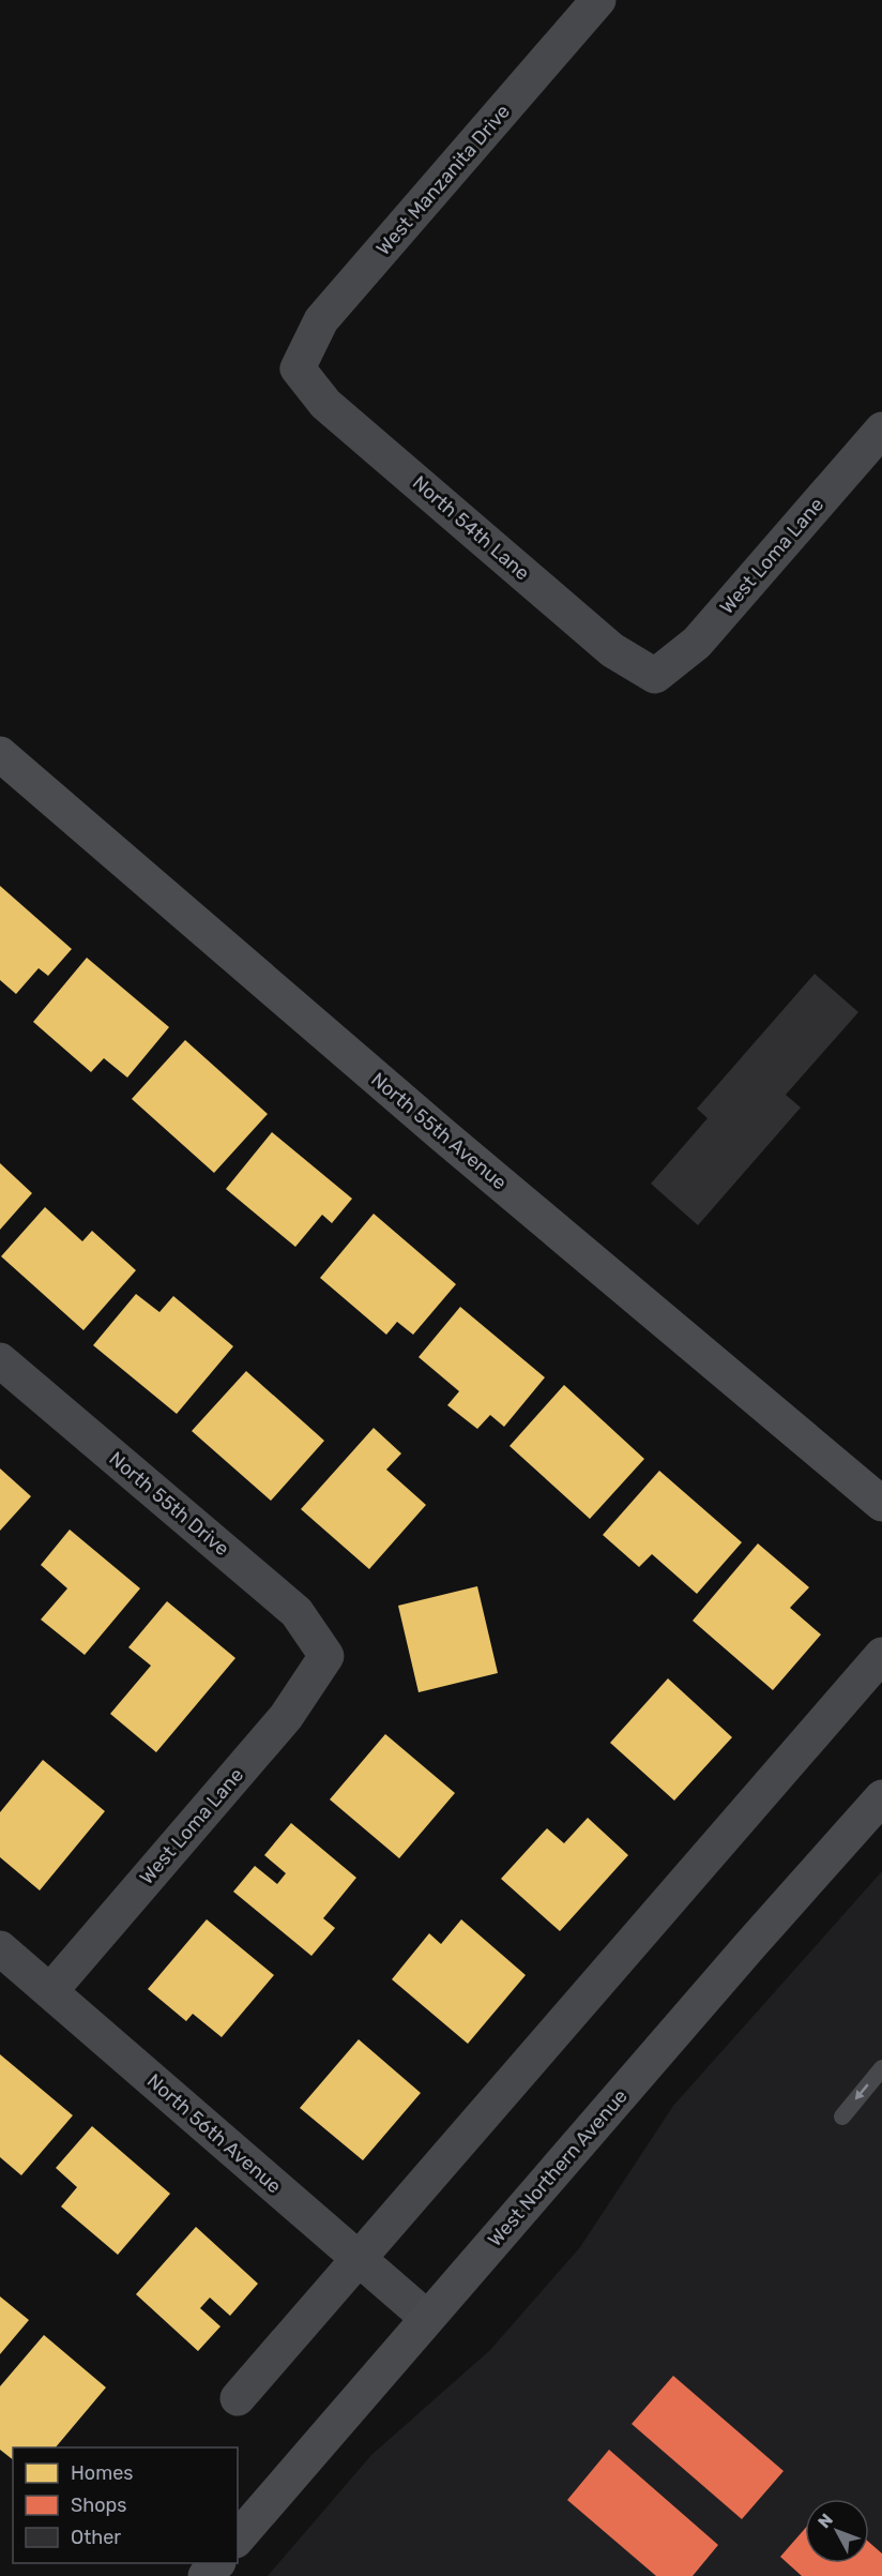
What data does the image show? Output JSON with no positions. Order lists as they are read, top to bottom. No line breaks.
{"streets":{"main road":["West Northern Avenue"],"street":["West Manzanita Drive","North 54th Lane","West Loma Lane","North 55th Avenue","North 55th Drive","North 56th Avenue"]},"crossings":[["West Manzanita Drive","North 54th Lane"],["North 54th Lane","West Loma Lane"],["West Loma Lane","North 55th Drive"],["West Loma Lane","North 56th Avenue"],["North 56th Avenue","West Northern Avenue"]],"legend":["Homes","Shops","Other"],"north":"top left"}
